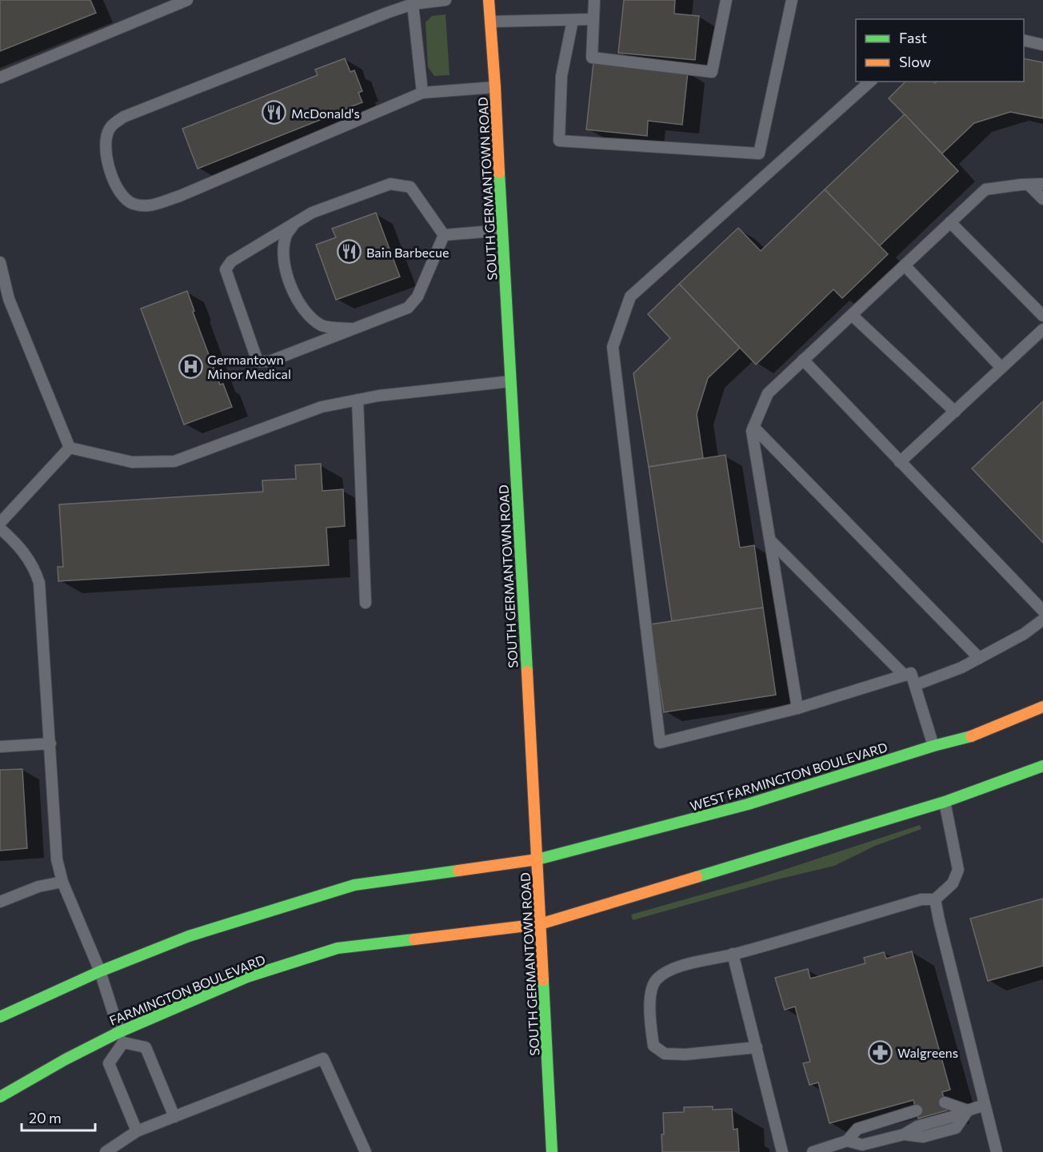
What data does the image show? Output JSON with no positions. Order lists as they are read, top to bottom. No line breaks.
{"streets":{"main road":["SOUTH GERMANTOWN ROAD","WEST FARMINGTON BOULEVARD","FARMINGTON BOULEVARD"]},"crossings":[["SOUTH GERMANTOWN ROAD","WEST FARMINGTON BOULEVARD"],["SOUTH GERMANTOWN ROAD","FARMINGTON BOULEVARD"]],"places":{"restaurant":["McDonald's","Bain Barbecue"],"hospital":["Germantown Minor Medical"],"pharmacy":["Walgreens"]},"legend":["Fast","Slow"],"scale_bar":"20 m"}
